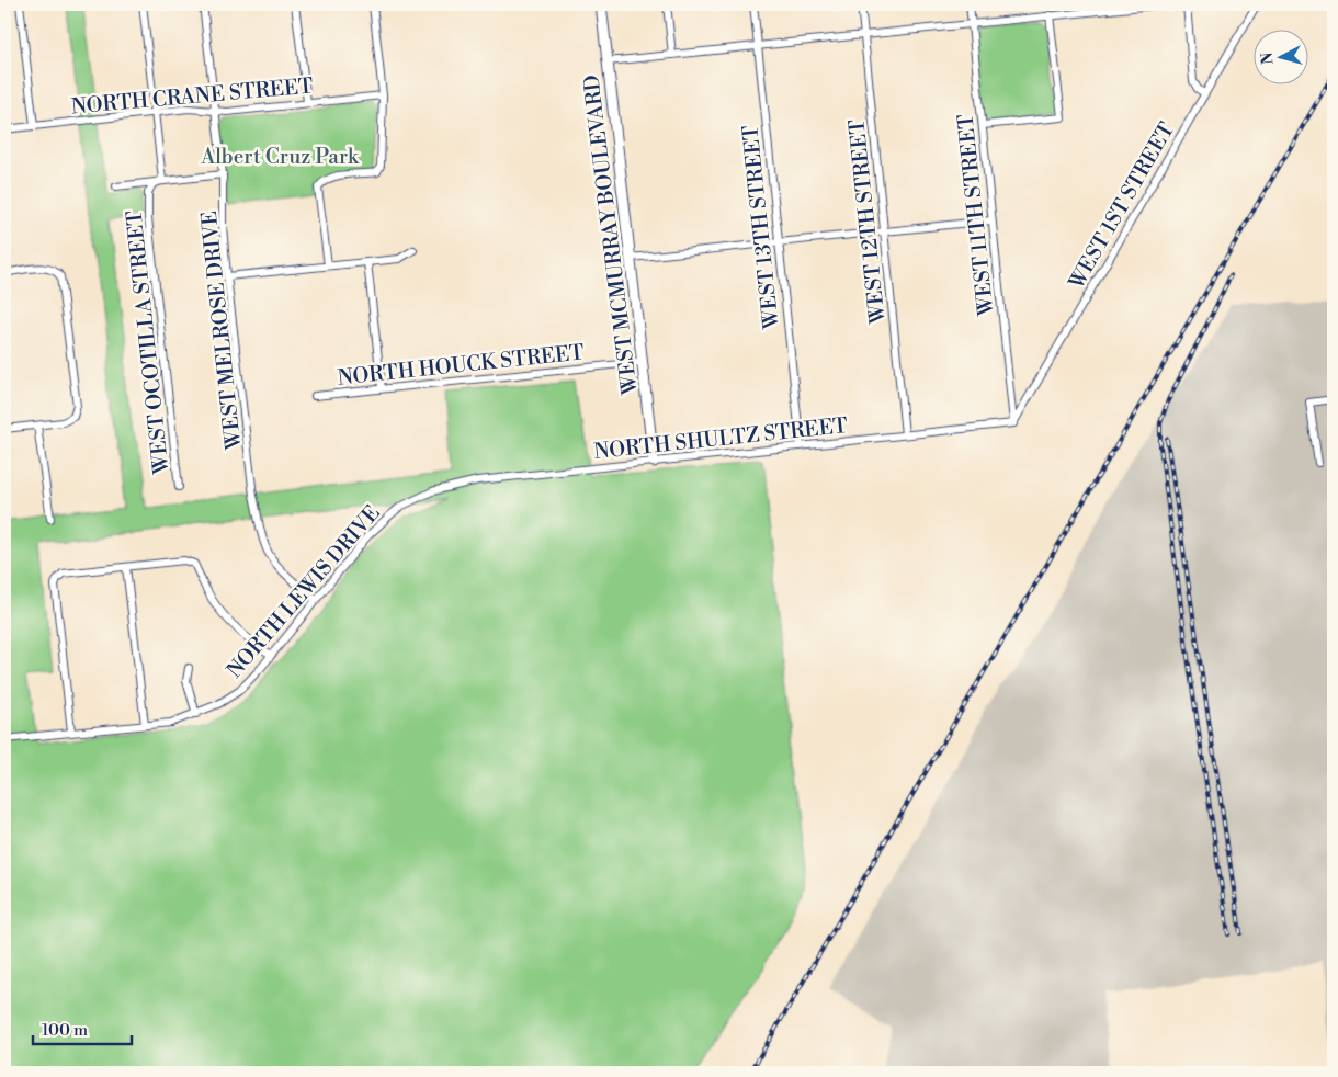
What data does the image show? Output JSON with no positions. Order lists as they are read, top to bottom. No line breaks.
{"streets":{"street":["NORTH CRANE STREET","WEST 1ST STREET","WEST 11TH STREET","WEST 12TH STREET","WEST 13TH STREET","WEST MCMURRAY BOULEVARD","WEST MELROSE DRIVE","WEST OCOTILLA STREET","NORTH HOUCK STREET","NORTH SHULTZ STREET","NORTH LEWIS DRIVE"]},"crossings":[["NORTH CRANE STREET","WEST MELROSE DRIVE"],["WEST 1ST STREET","WEST 11TH STREET"],["WEST 1ST STREET","NORTH SHULTZ STREET"],["WEST 11TH STREET","NORTH SHULTZ STREET"],["WEST 12TH STREET","NORTH SHULTZ STREET"],["WEST 13TH STREET","NORTH SHULTZ STREET"],["WEST MCMURRAY BOULEVARD","NORTH HOUCK STREET"],["WEST MCMURRAY BOULEVARD","NORTH SHULTZ STREET"],["WEST MELROSE DRIVE","NORTH LEWIS DRIVE"],["NORTH SHULTZ STREET","NORTH LEWIS DRIVE"]],"parks":["Albert Cruz Park"],"scale_bar":"100 m","north":"left"}
